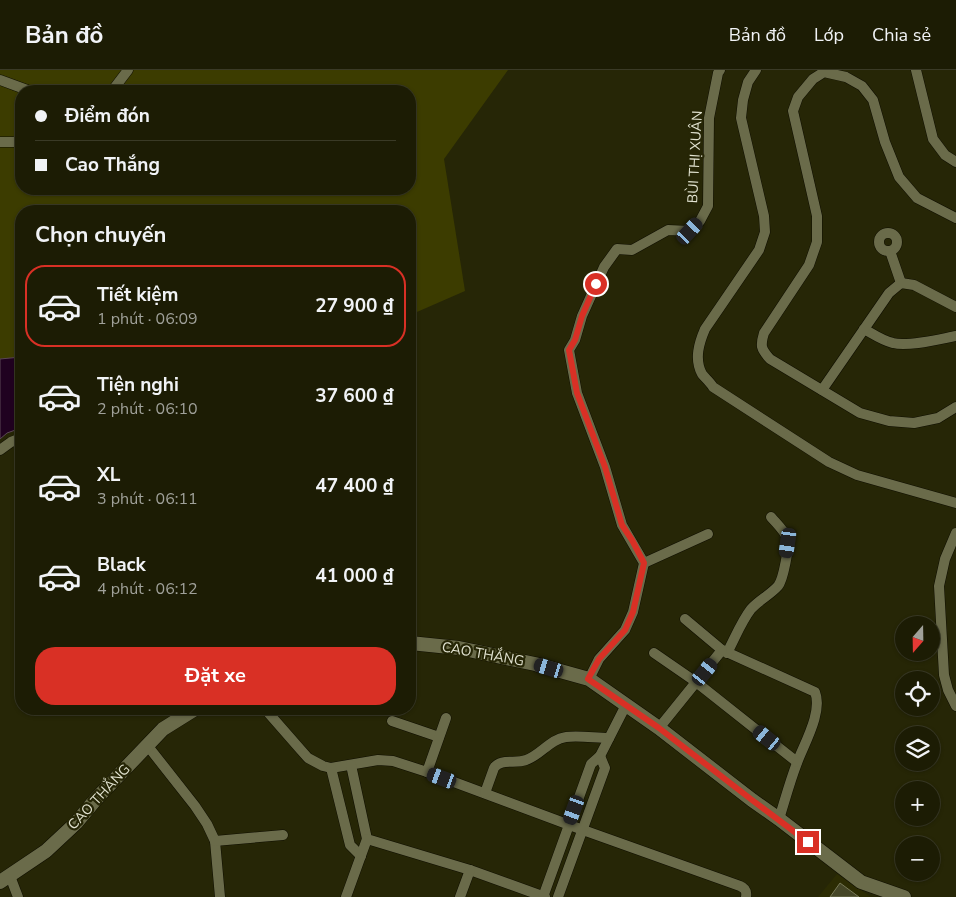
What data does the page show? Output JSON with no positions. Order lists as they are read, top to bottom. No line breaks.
{"streets":{"main road":["CAO THẮNG"],"street":["BÙI THỊ XUÂN"]},"north":"bottom","page":{"header":"Bản đồ","nav":["Bản đồ","Lớp","Chia sẻ"],"banner":["Điểm đón","Cao Thắng"],"heading":"Chọn chuyến","list":[{"name":"Tiết kiệm","note":"1 phút · 06:09","value":"27 900 ₫"},{"name":"Tiện nghi","note":"2 phút · 06:10","value":"37 600 ₫"},{"name":"XL","note":"3 phút · 06:11","value":"47 400 ₫"},{"name":"Black","note":"4 phút · 06:12","value":"41 000 ₫"}],"map_buttons":["+","−"],"buttons":"Đặt xe"}}
